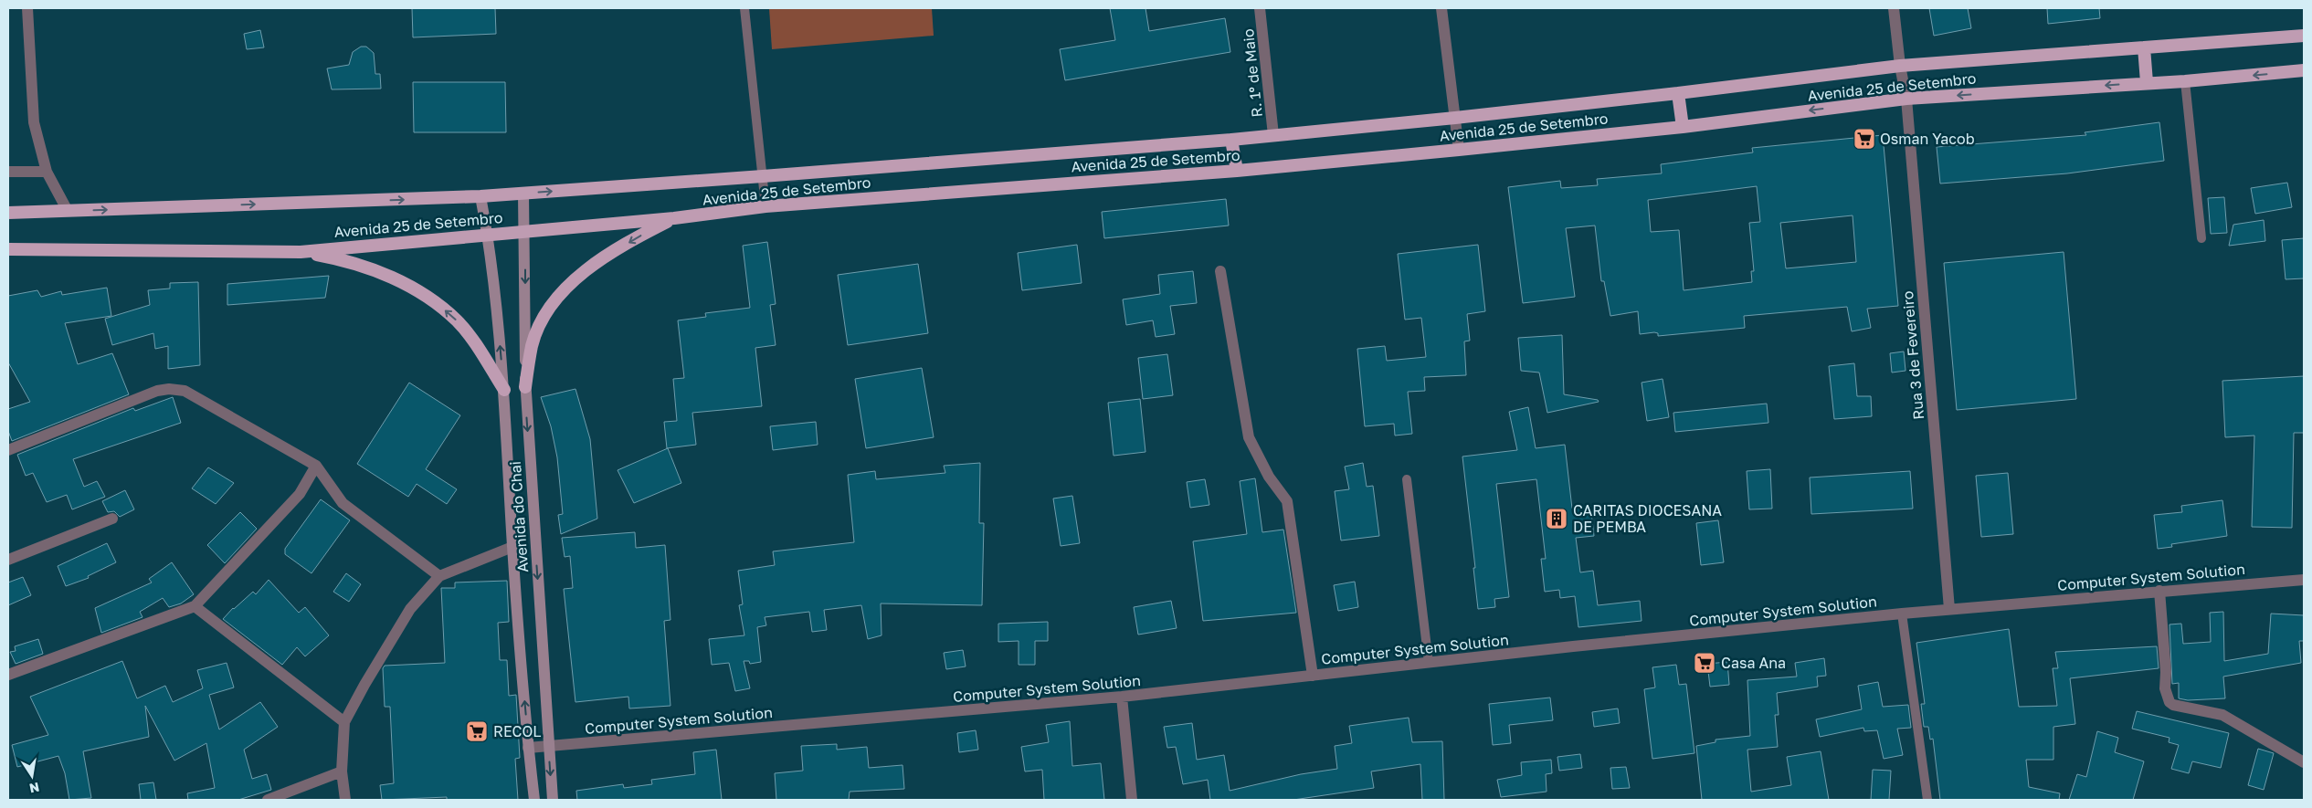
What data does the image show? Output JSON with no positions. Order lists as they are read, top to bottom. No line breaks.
{"streets":{"highway":["Avenida 25 de Setembro"],"main road":["Avenida do Chai"],"street":["R. 1º de Maio","Rua 3 de Fevereiro","Computer System Solution"]},"crossings":[["R. 1º de Maio","Avenida 25 de Setembro"],["Avenida 25 de Setembro","Rua 3 de Fevereiro"],["Avenida 25 de Setembro","Avenida do Chai"],["Rua 3 de Fevereiro","Computer System Solution"],["Avenida do Chai","Computer System Solution"]],"places":{"supermarket":["Osman Yacob","Casa Ana","RECOL"],"building":["CARITAS DIOCESANA DE PEMBA"]},"north":"bottom"}
